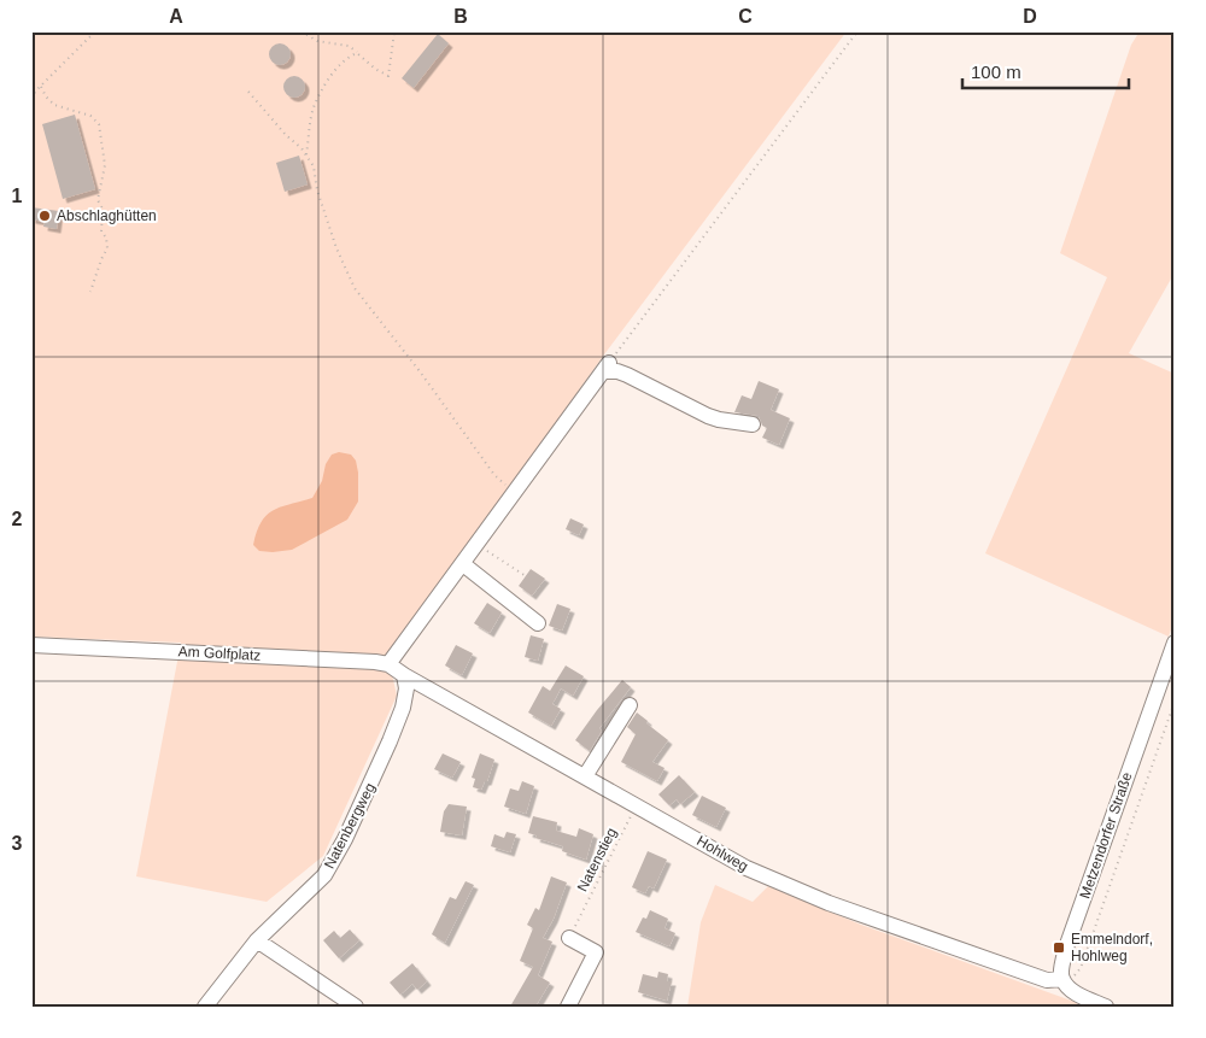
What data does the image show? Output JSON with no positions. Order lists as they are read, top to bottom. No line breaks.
{"streets":{"street":["Am Golfplatz","Natenbergweg","Metzendorfer Straße","Hohlweg"],"path":["Natenstieg"]},"crossings":[["Am Golfplatz","Natenbergweg"],["Am Golfplatz","Hohlweg"],["Natenbergweg","Hohlweg"],["Metzendorfer Straße","Hohlweg"],["Hohlweg","Natenstieg"]],"places":{"other":["Abschlaghütten"],"transit":["Emmelndorf, Hohlweg"]},"scale_bar":"100 m","grid":{"columns":["A","B","C","D"],"rows":["1","2","3"]}}
